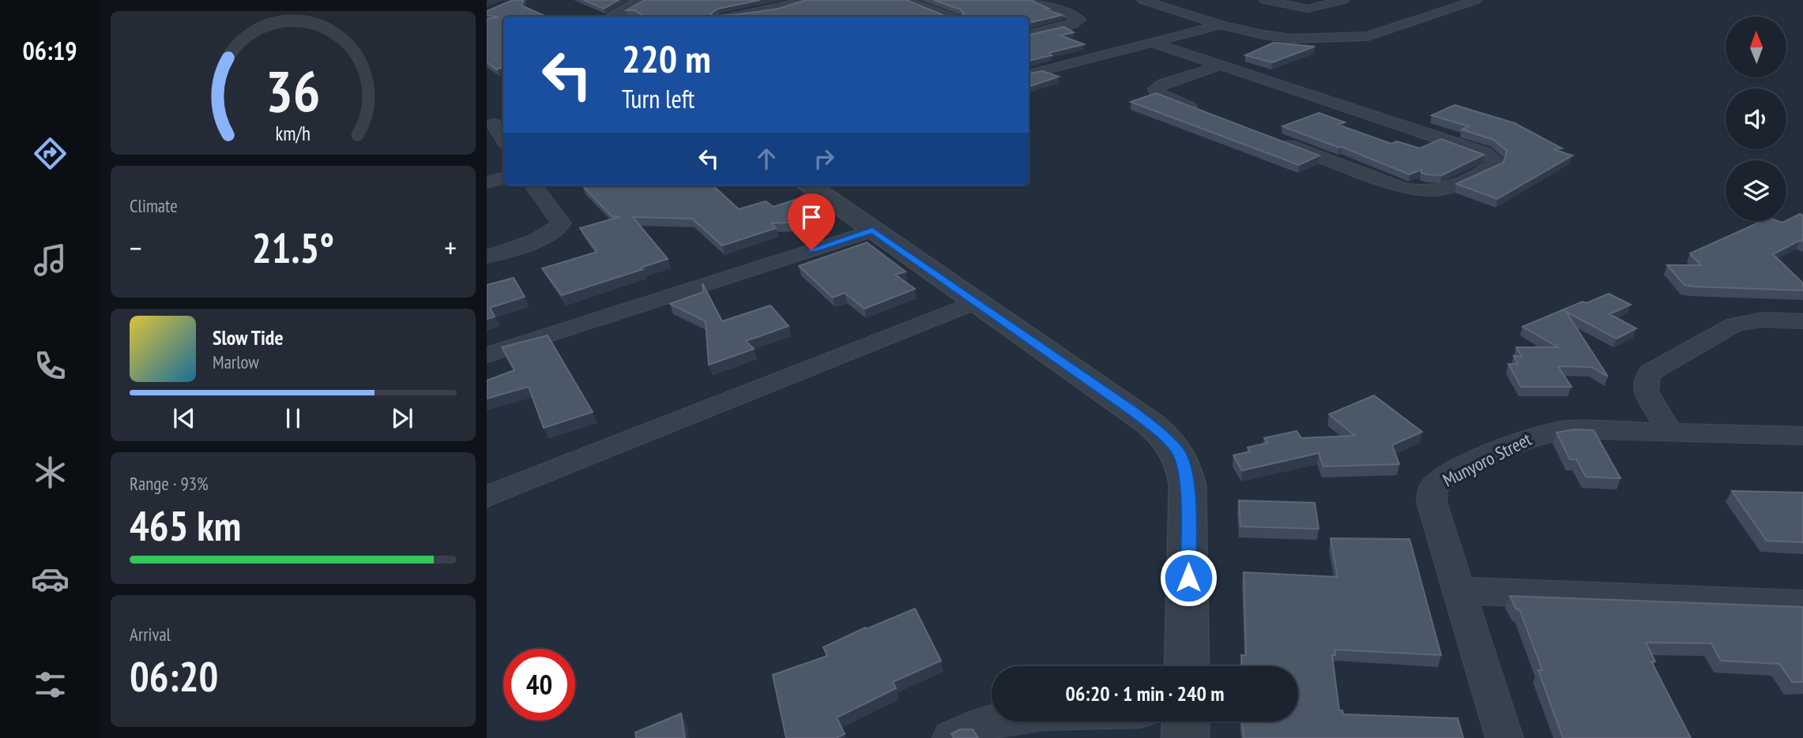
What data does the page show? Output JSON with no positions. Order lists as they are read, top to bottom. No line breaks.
{"streets":{"street":["Munyoro Street"]},"north":"top","page":{"tabs":"06:19","turn":["220 m","Turn left"],"tile":["Climate",["Range · 93%","465 km"],["Arrival","06:20"]],"heat":["−","21.5°","+"],"song":["Slow Tide","Marlow"],"limit":"40","trip":"06:20 · 1 min · 240 m","gauge":["36","km/h"]}}
